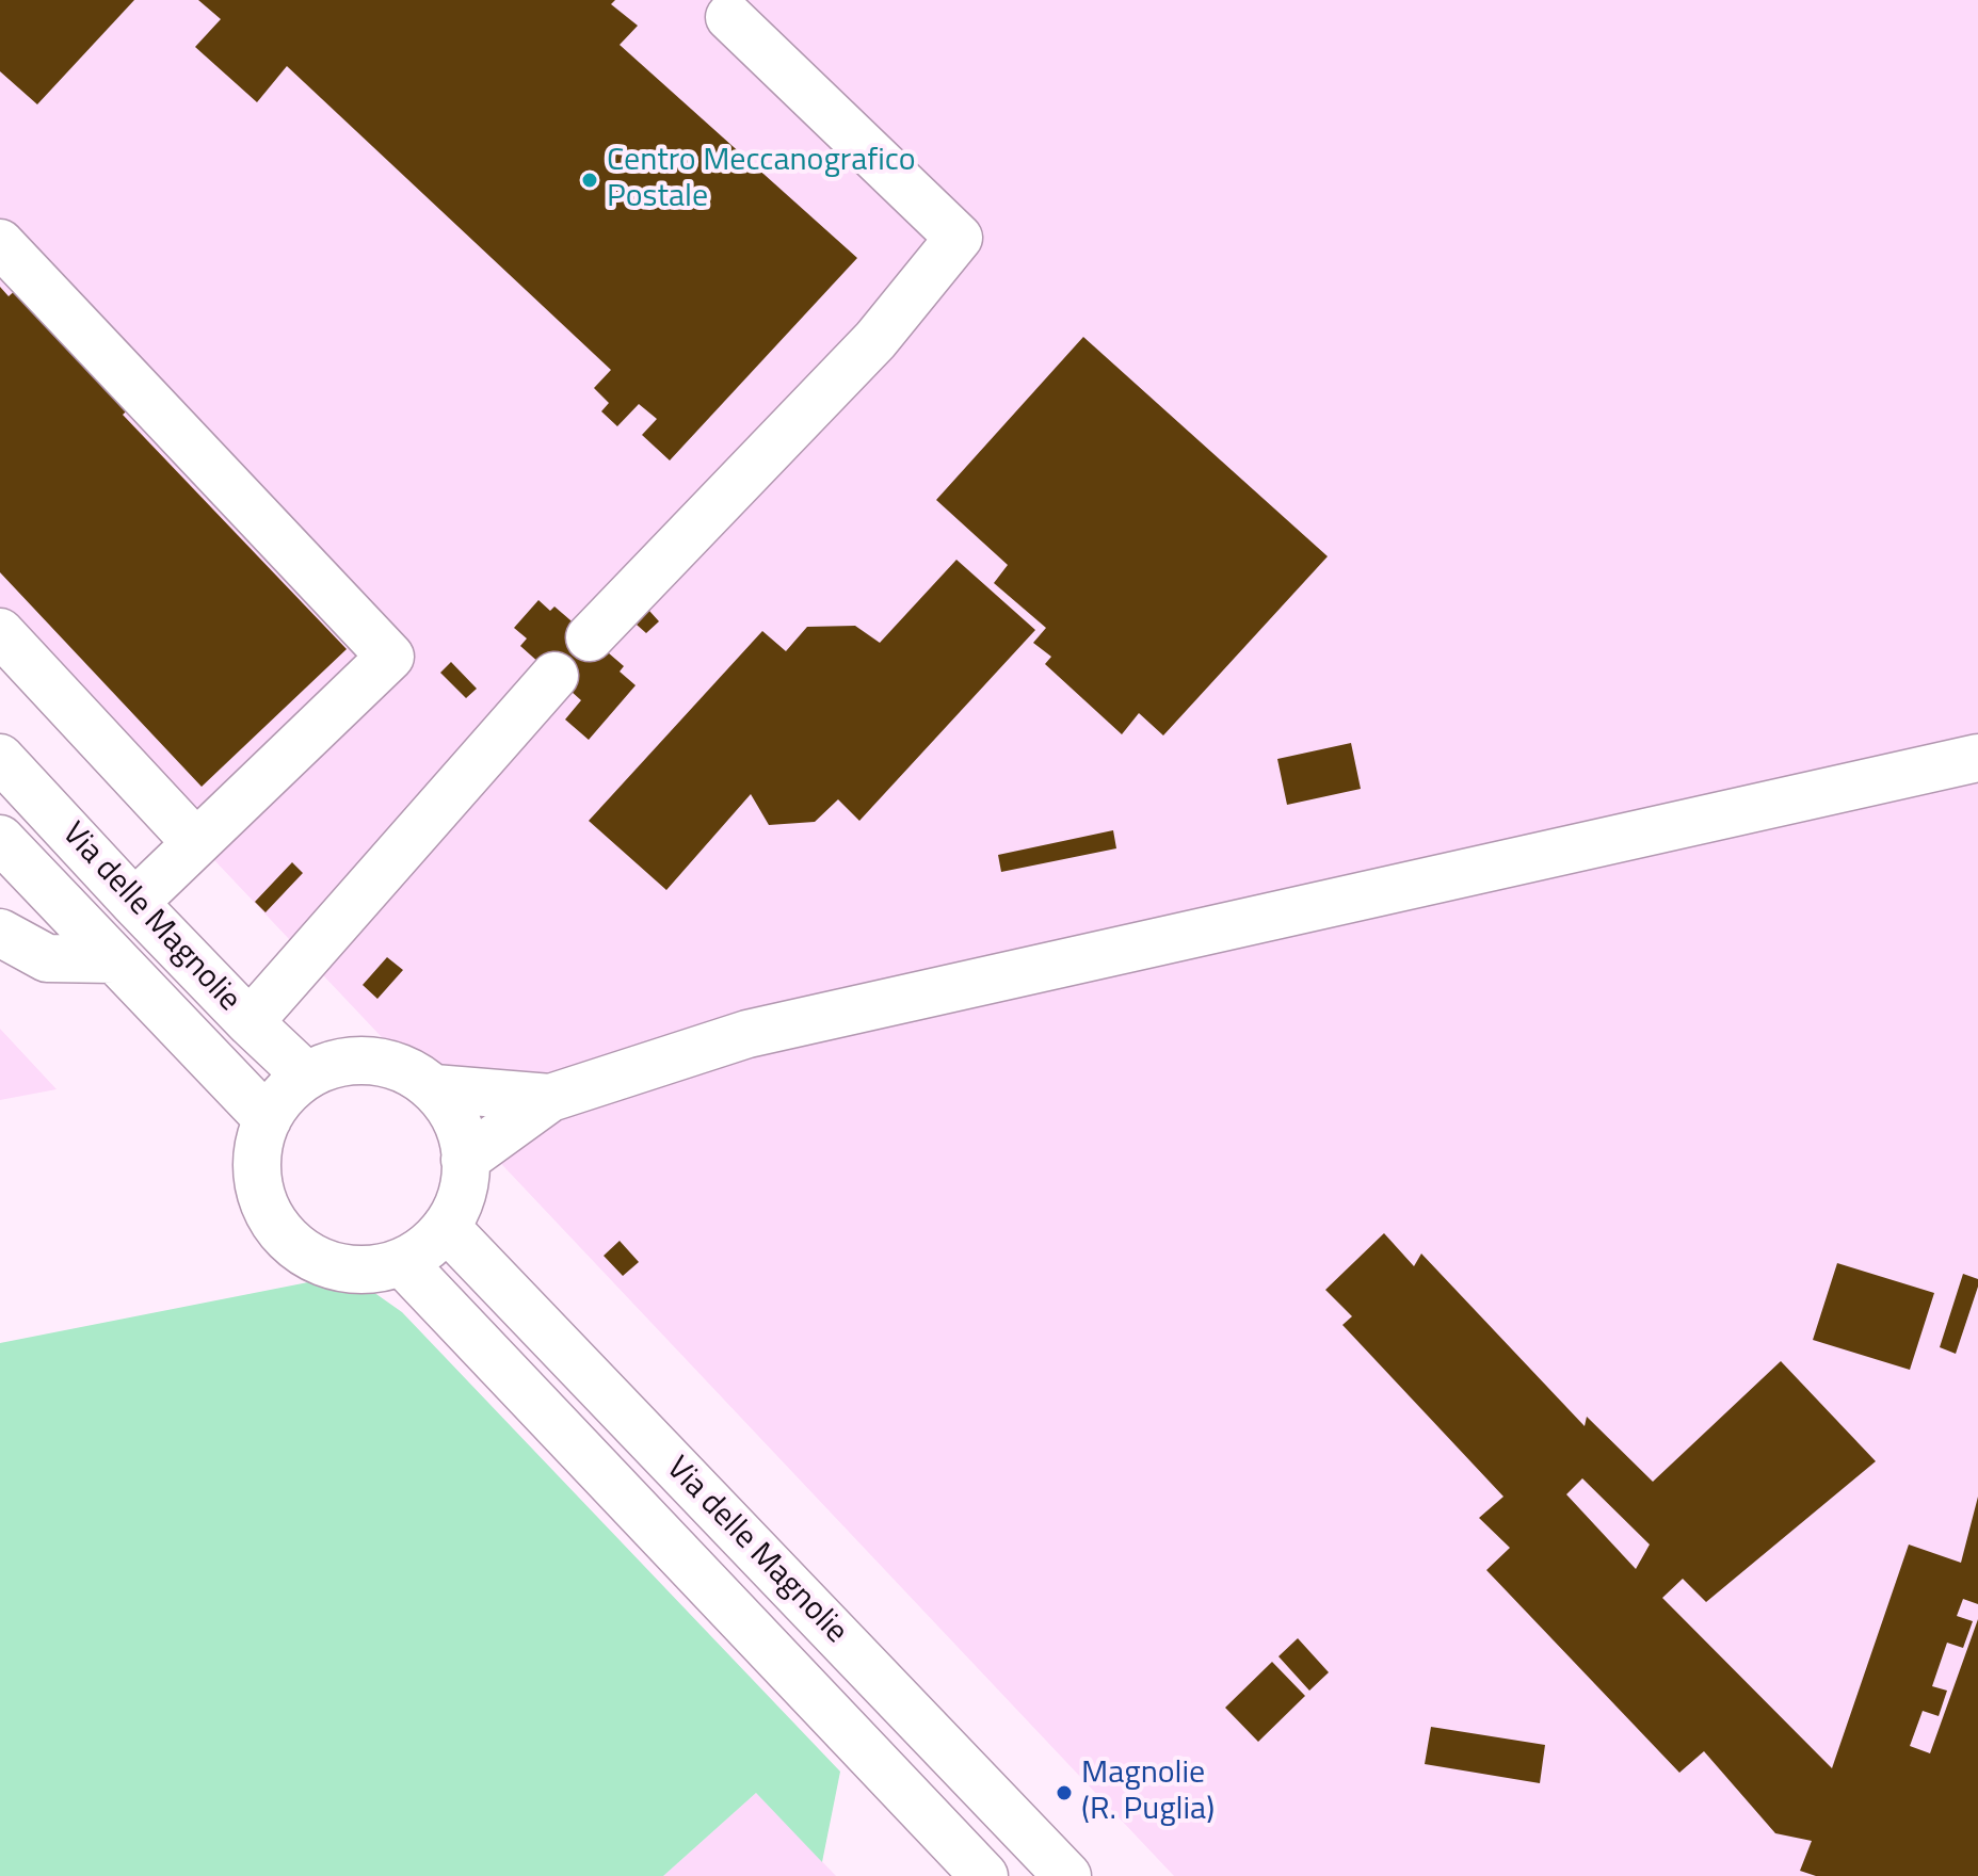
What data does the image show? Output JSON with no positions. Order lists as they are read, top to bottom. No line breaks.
{"streets":{"street":["Via delle Magnolie"]},"places":["Centro Meccanografico Postale","Magnolie (R. Puglia)"]}
